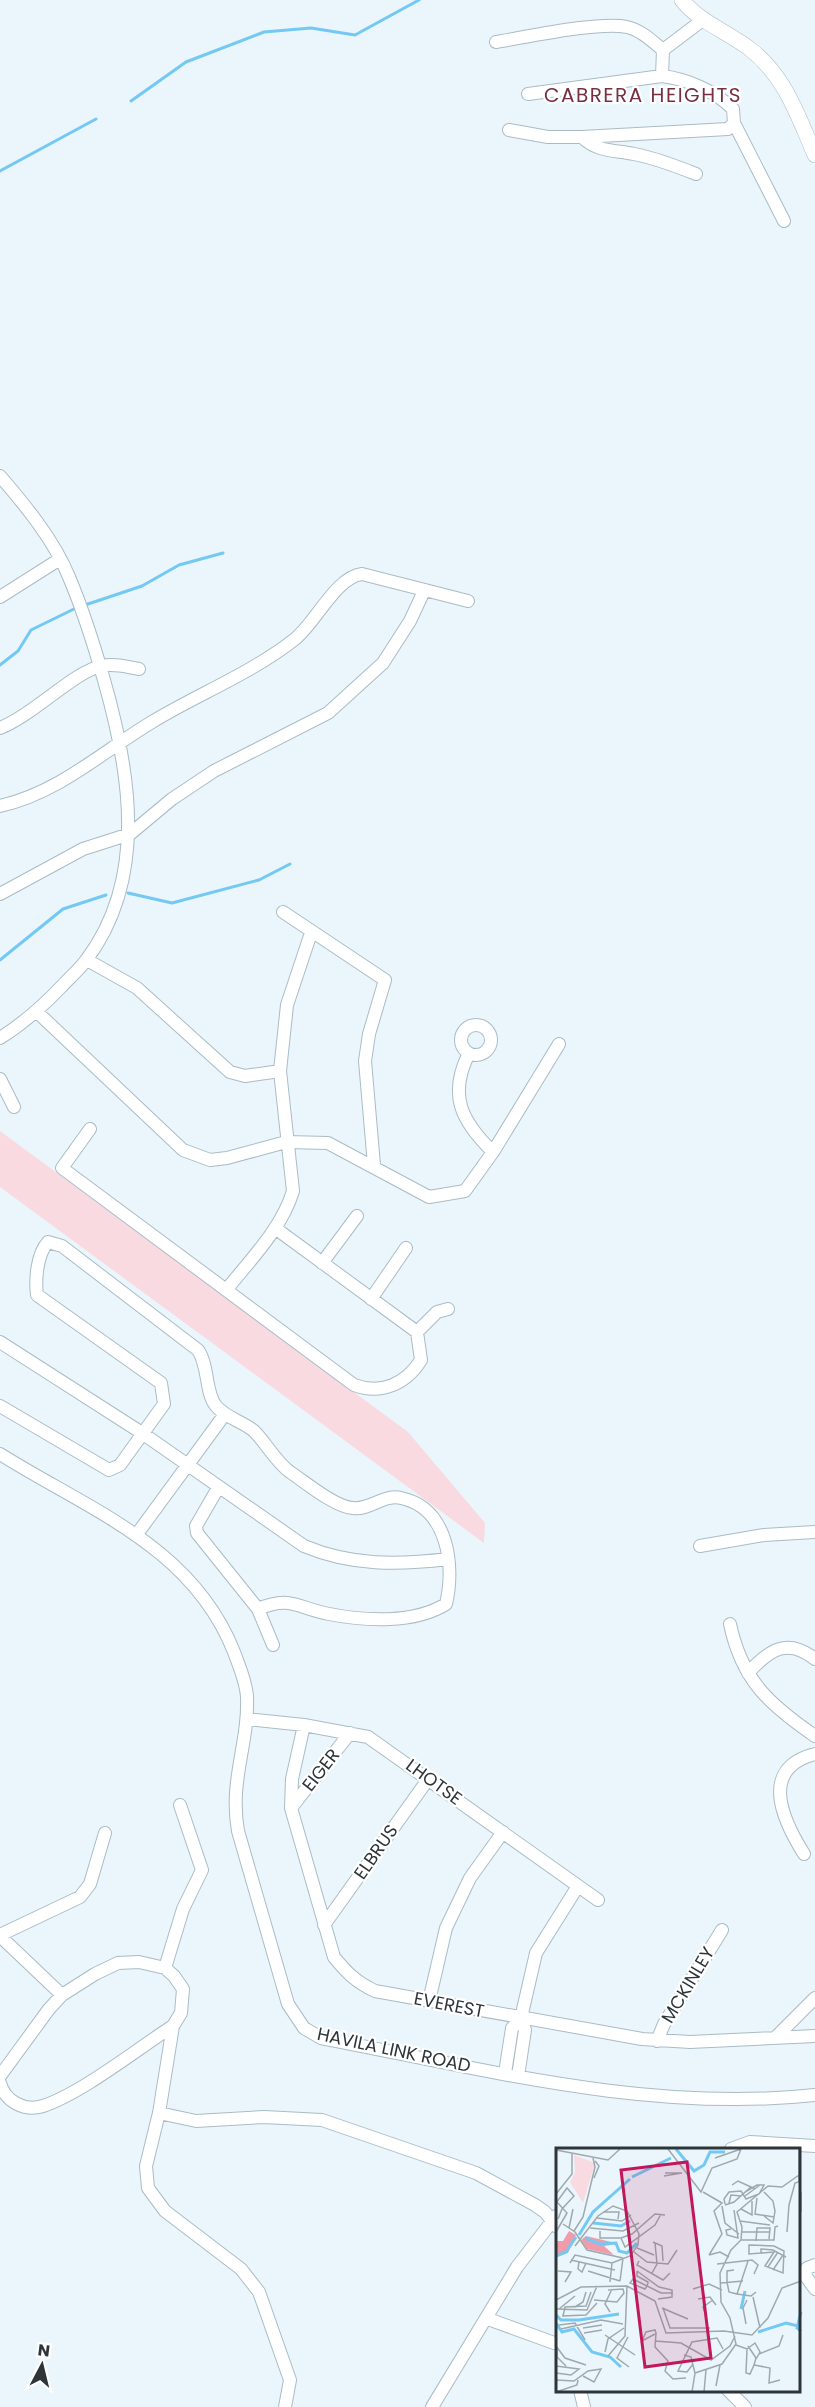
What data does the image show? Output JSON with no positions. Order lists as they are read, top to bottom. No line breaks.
{"streets":{"street":["EIGER","LHOTSE","ELBRUS","MCKINLEY","EVEREST","HAVILA LINK ROAD"]},"crossings":[["EIGER","LHOTSE"],["EIGER","EVEREST"],["LHOTSE","ELBRUS"],["LHOTSE","EVEREST"],["LHOTSE","HAVILA LINK ROAD"],["ELBRUS","EVEREST"],["MCKINLEY","EVEREST"]],"districts":["CABRERA HEIGHTS"],"north":"top"}
